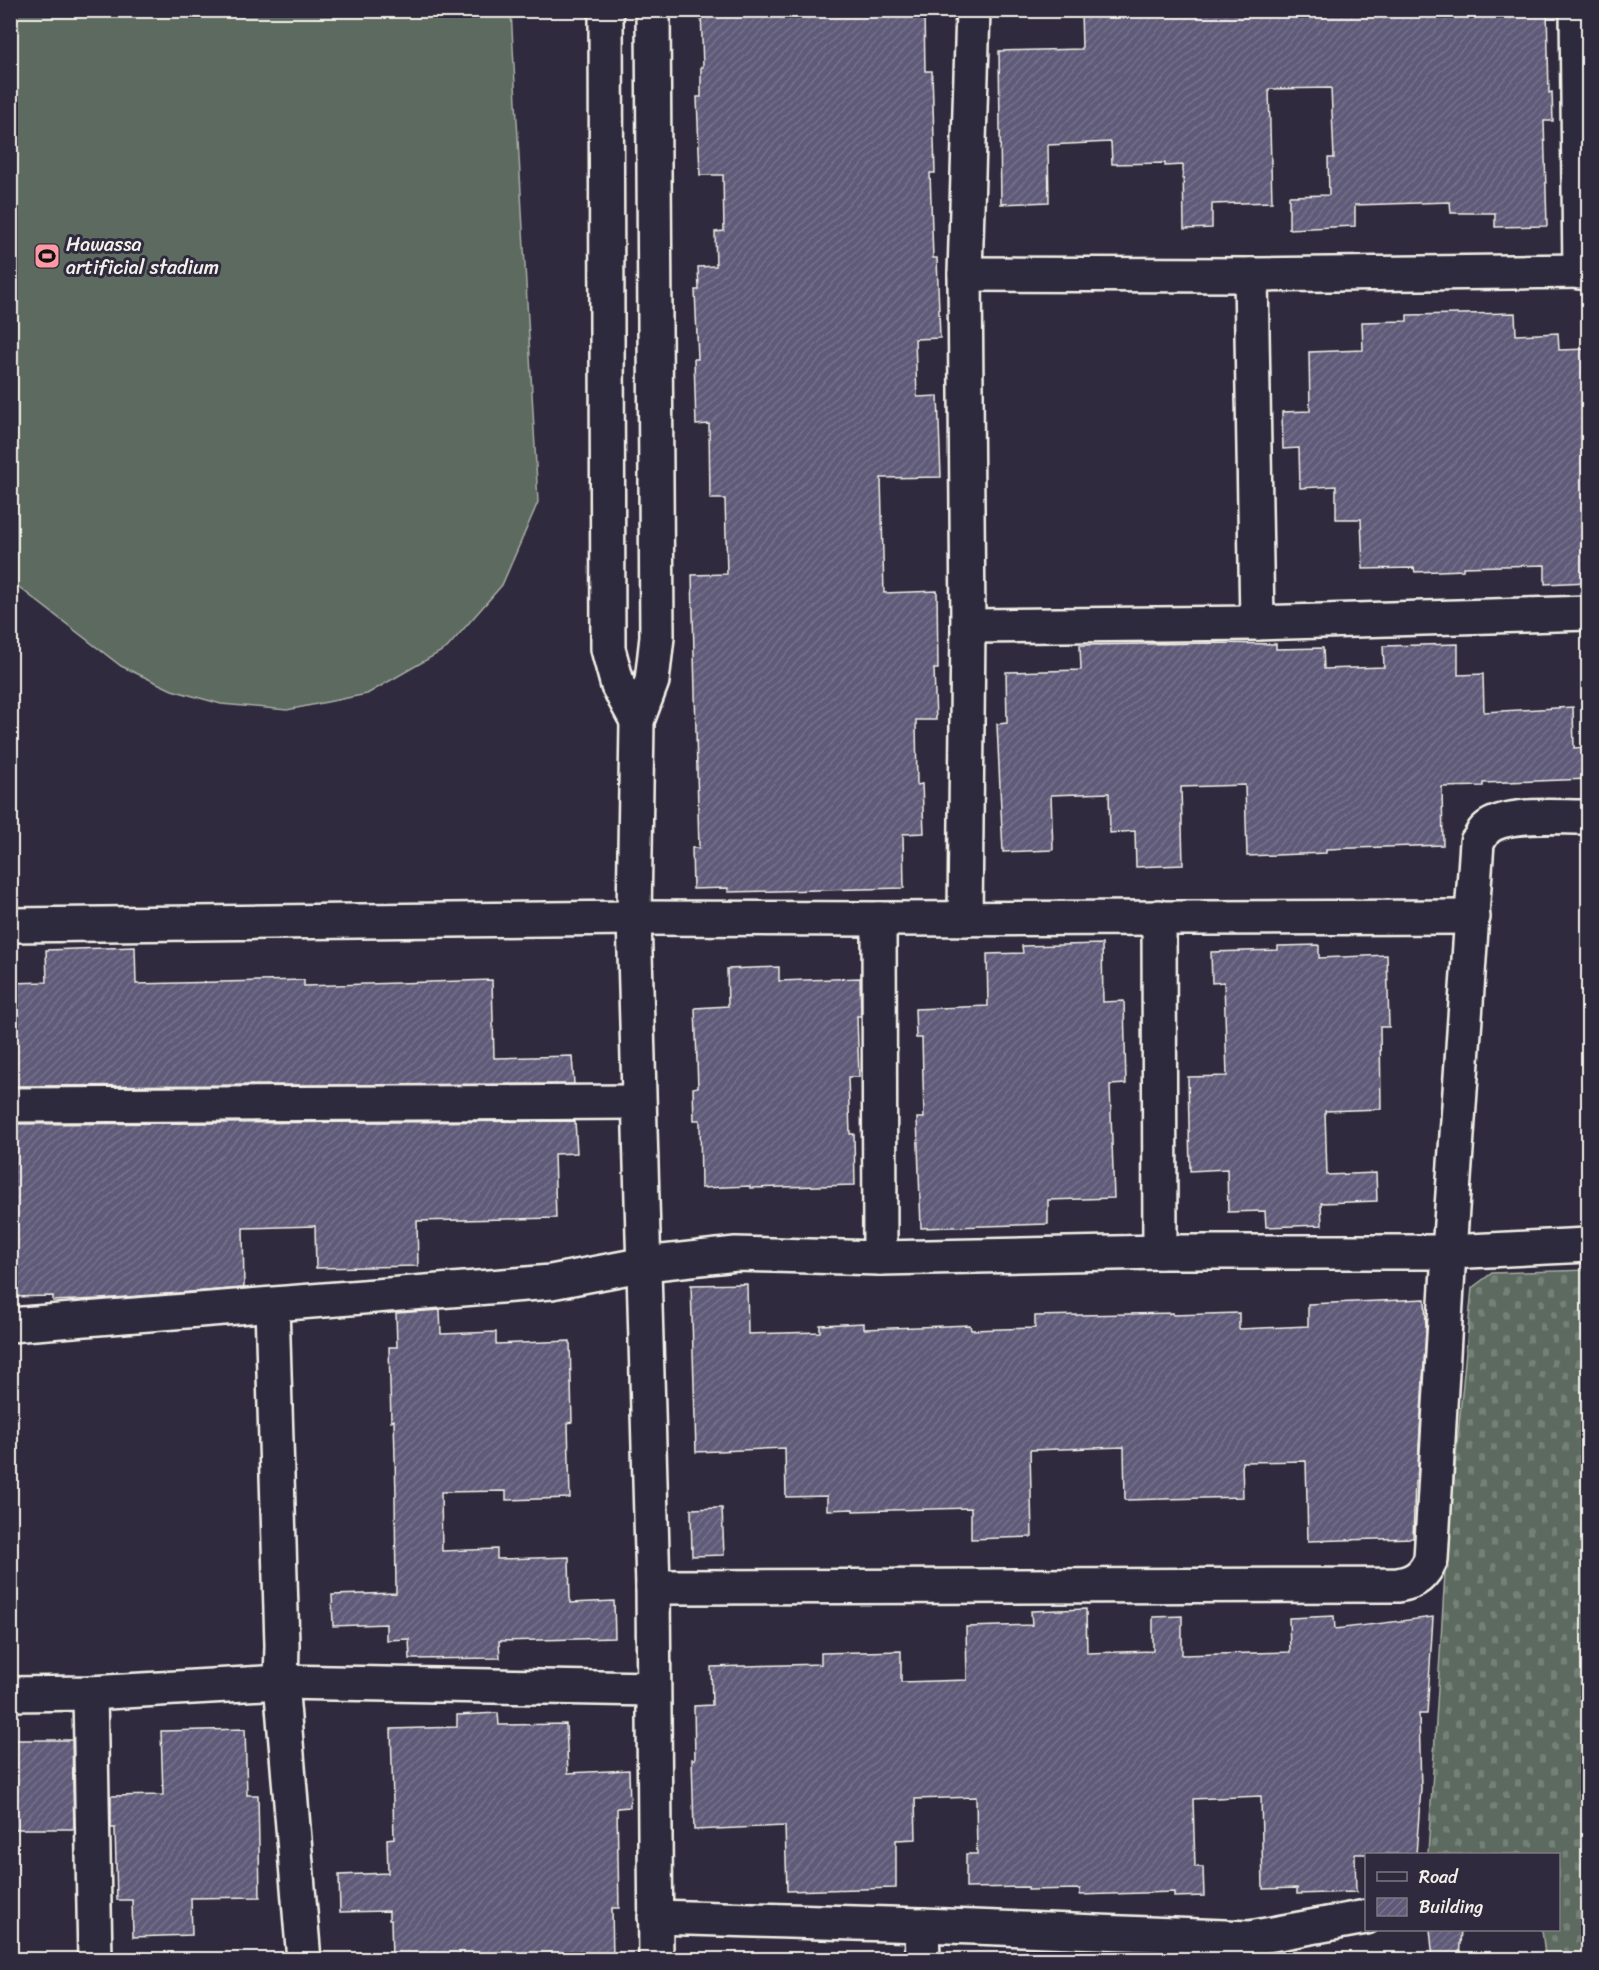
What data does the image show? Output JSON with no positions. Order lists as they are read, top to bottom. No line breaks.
{"places":{"sports":["Hawassa artificial stadium"]},"legend":["Road","Building"]}
